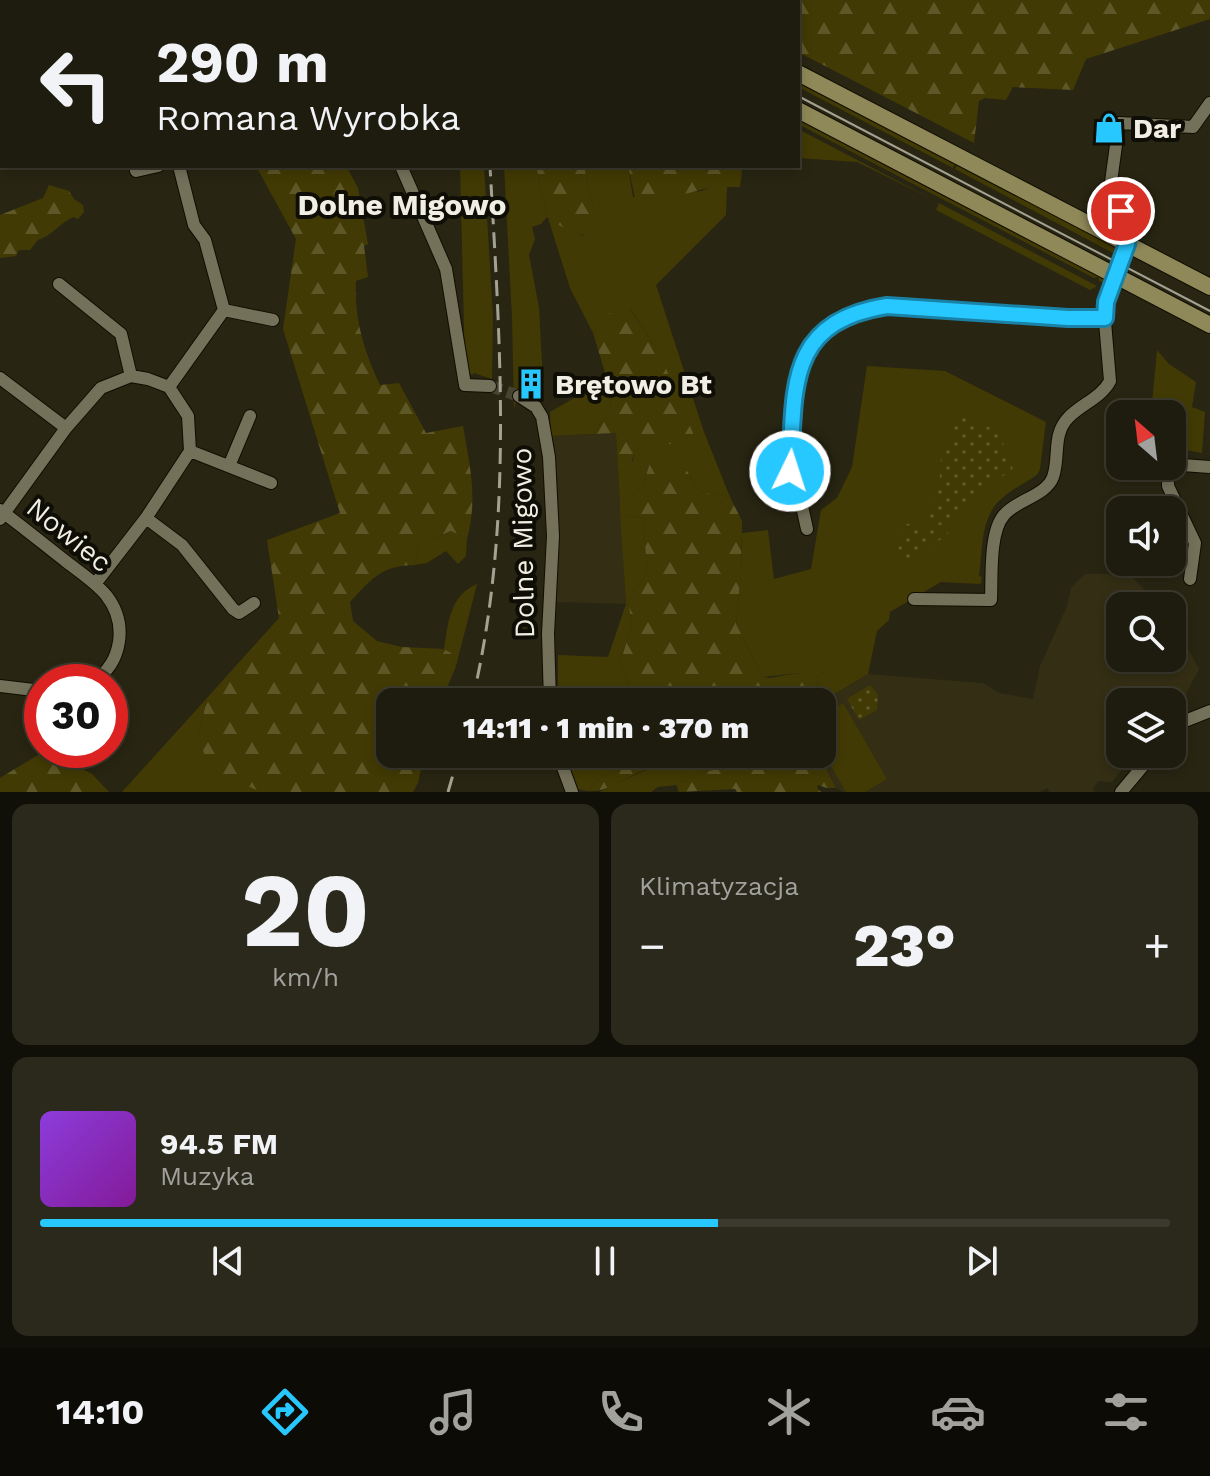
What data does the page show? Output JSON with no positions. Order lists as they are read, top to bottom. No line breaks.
{"streets":{"street":["Nowiec","Dolne Migowo"]},"districts":["Dolne Migowo"],"places":{"shop":["Dar"],"building":["Brętowo Bt"]},"north":"top left","page":{"turn":["290 m","Romana Wyrobka"],"limit":"30","trip":"14:11 · 1 min · 370 m","tile":[["20","km/h"],"Klimatyzacja"],"heat":["−","23°","+"],"song":["94.5 FM","Muzyka"],"tabs":"14:10"}}
